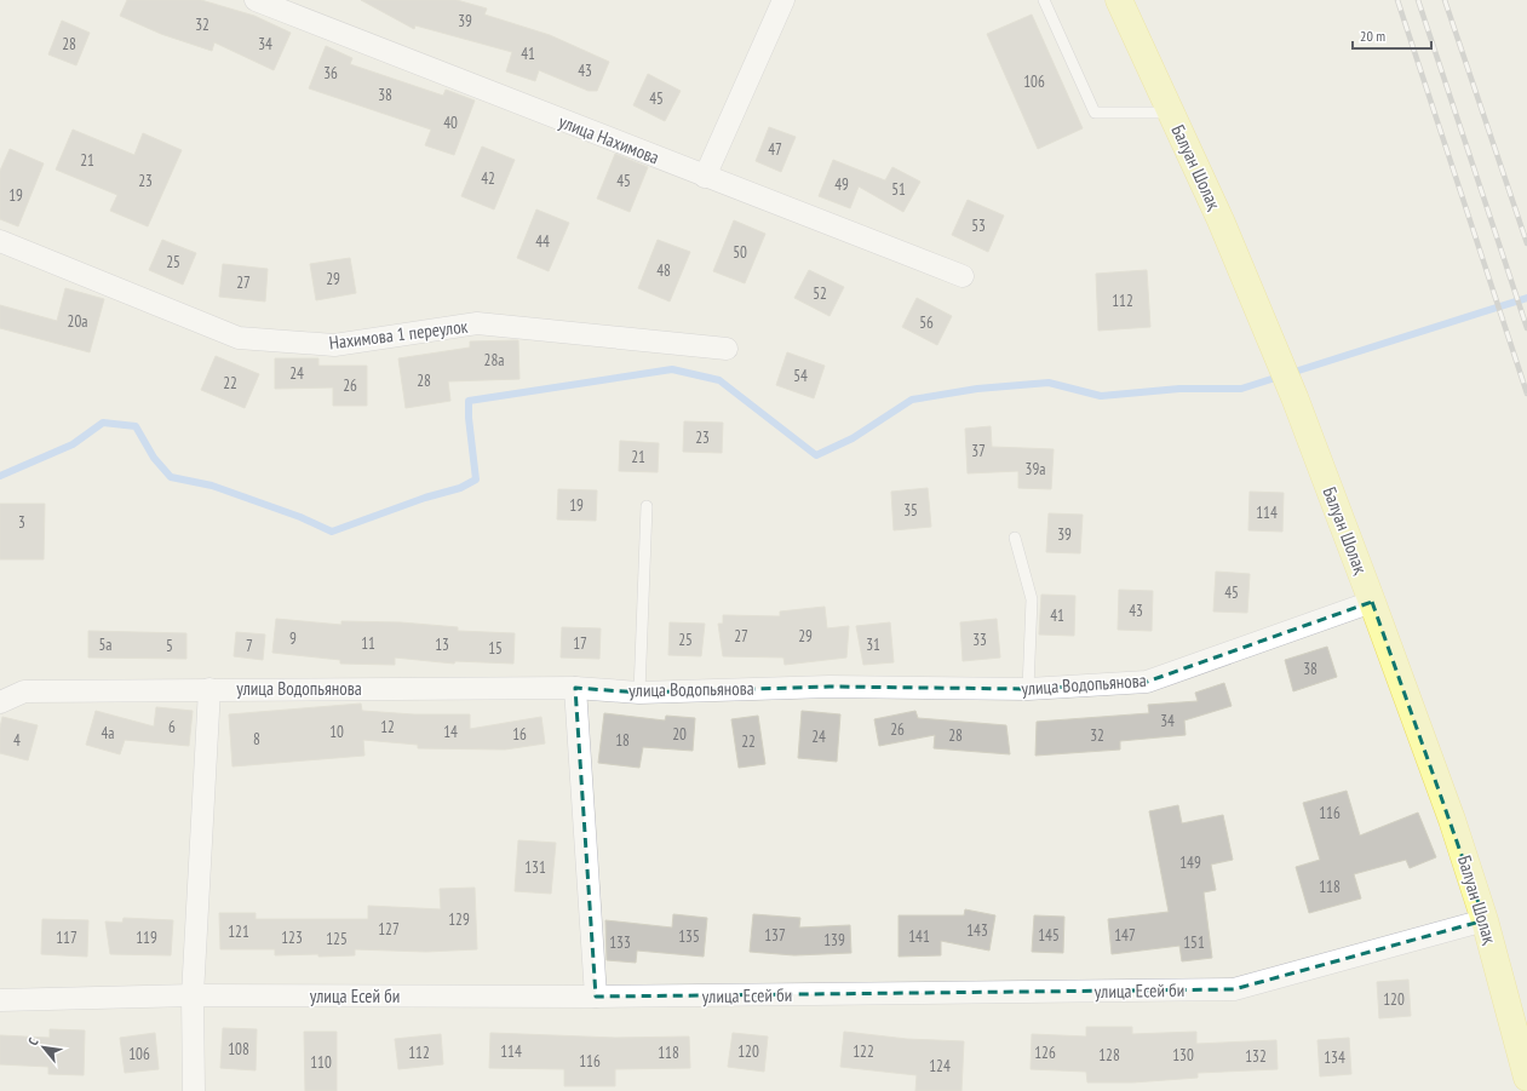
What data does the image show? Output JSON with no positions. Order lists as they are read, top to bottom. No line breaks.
{"streets":{"main road":["Балуан Шолақ"],"street":["улица Нахимова","Нахимова 1 переулок","улица Водопьянова","улица Есей би"]},"crossings":[["Балуан Шолақ","улица Водопьянова"],["Балуан Шолақ","улица Есей би"]],"house_numbers":["39","32","28","34","41","43","36","106","38","45","40","47","21","42","23","45","49","51","19","53","44","50","25","48","29","27","52","112","20а","56","28а","24","54","28","22","26","23","37","21","39а","19","35","114","3","39","45","43","41","27","29","9","25","33","11","17","5а","13","31","5","7","15","38","34","6","12","26","10","14","4а","16","20","28","32","24","8","4","18","22","116","149","131","118","129","127","143","121","137","145","147","135","141","117","119","123","125","139","133","151","120","108","114","120","122","112","118","126","106","128","130","132","134","116","110","124"],"scale_bar":"20 m","north":"top left"}
